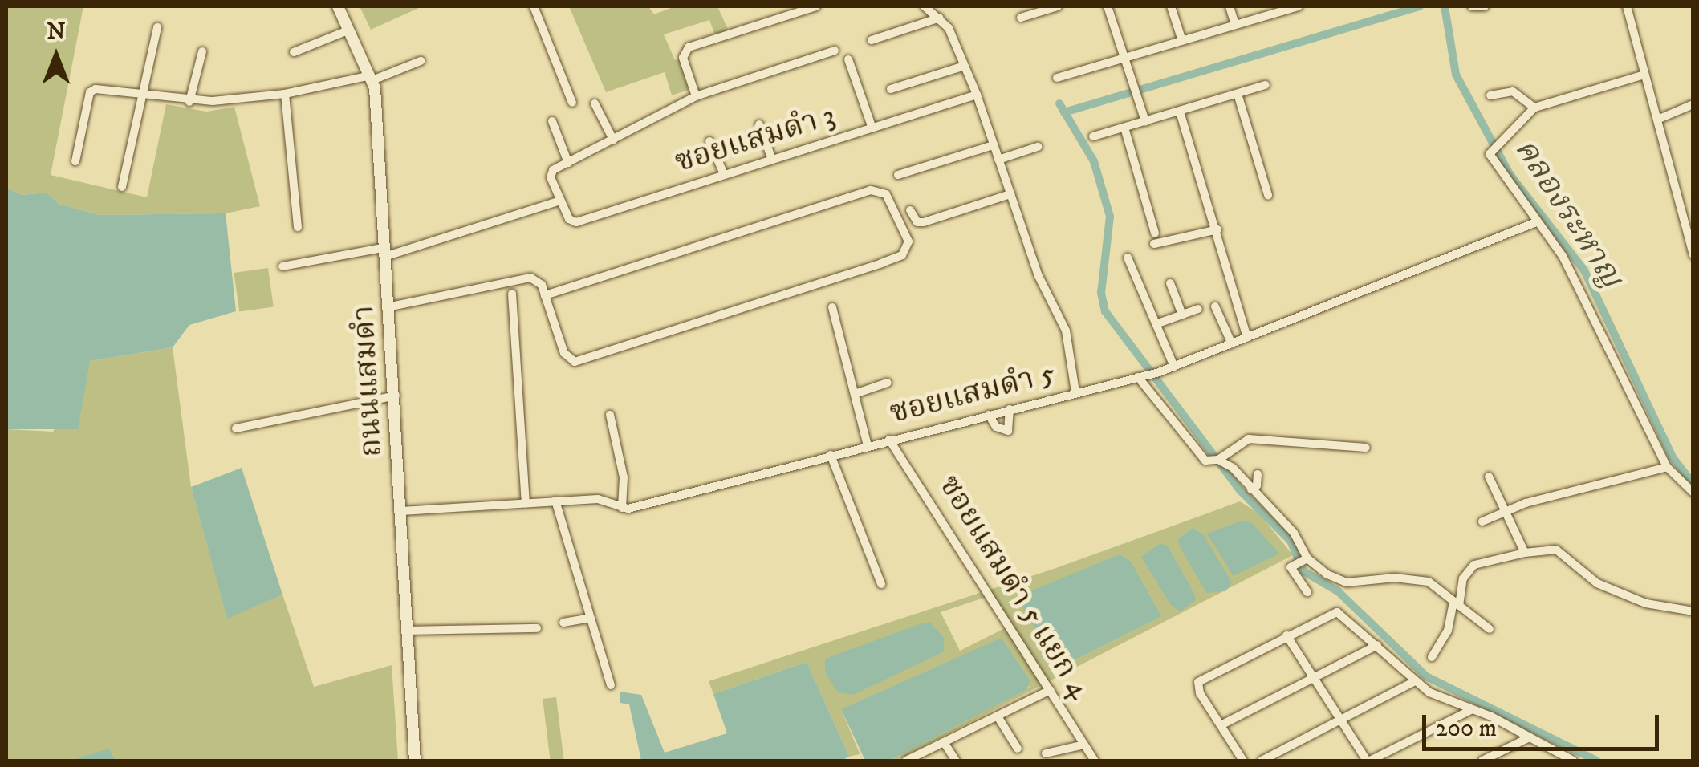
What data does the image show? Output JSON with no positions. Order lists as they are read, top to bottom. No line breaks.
{"streets":{"street":["ซอยแสมดำ 3","ถนนแสมดำ","ซอยแสมดำ 5","ซอยแสมดำ 5 แยก 4"]},"crossings":[["ถนนแสมดำ","ซอยแสมดำ 5"],["ซอยแสมดำ 5","ซอยแสมดำ 5 แยก 4"]],"water":["คลองระหาญ"],"scale_bar":"200 m","north":"top"}
